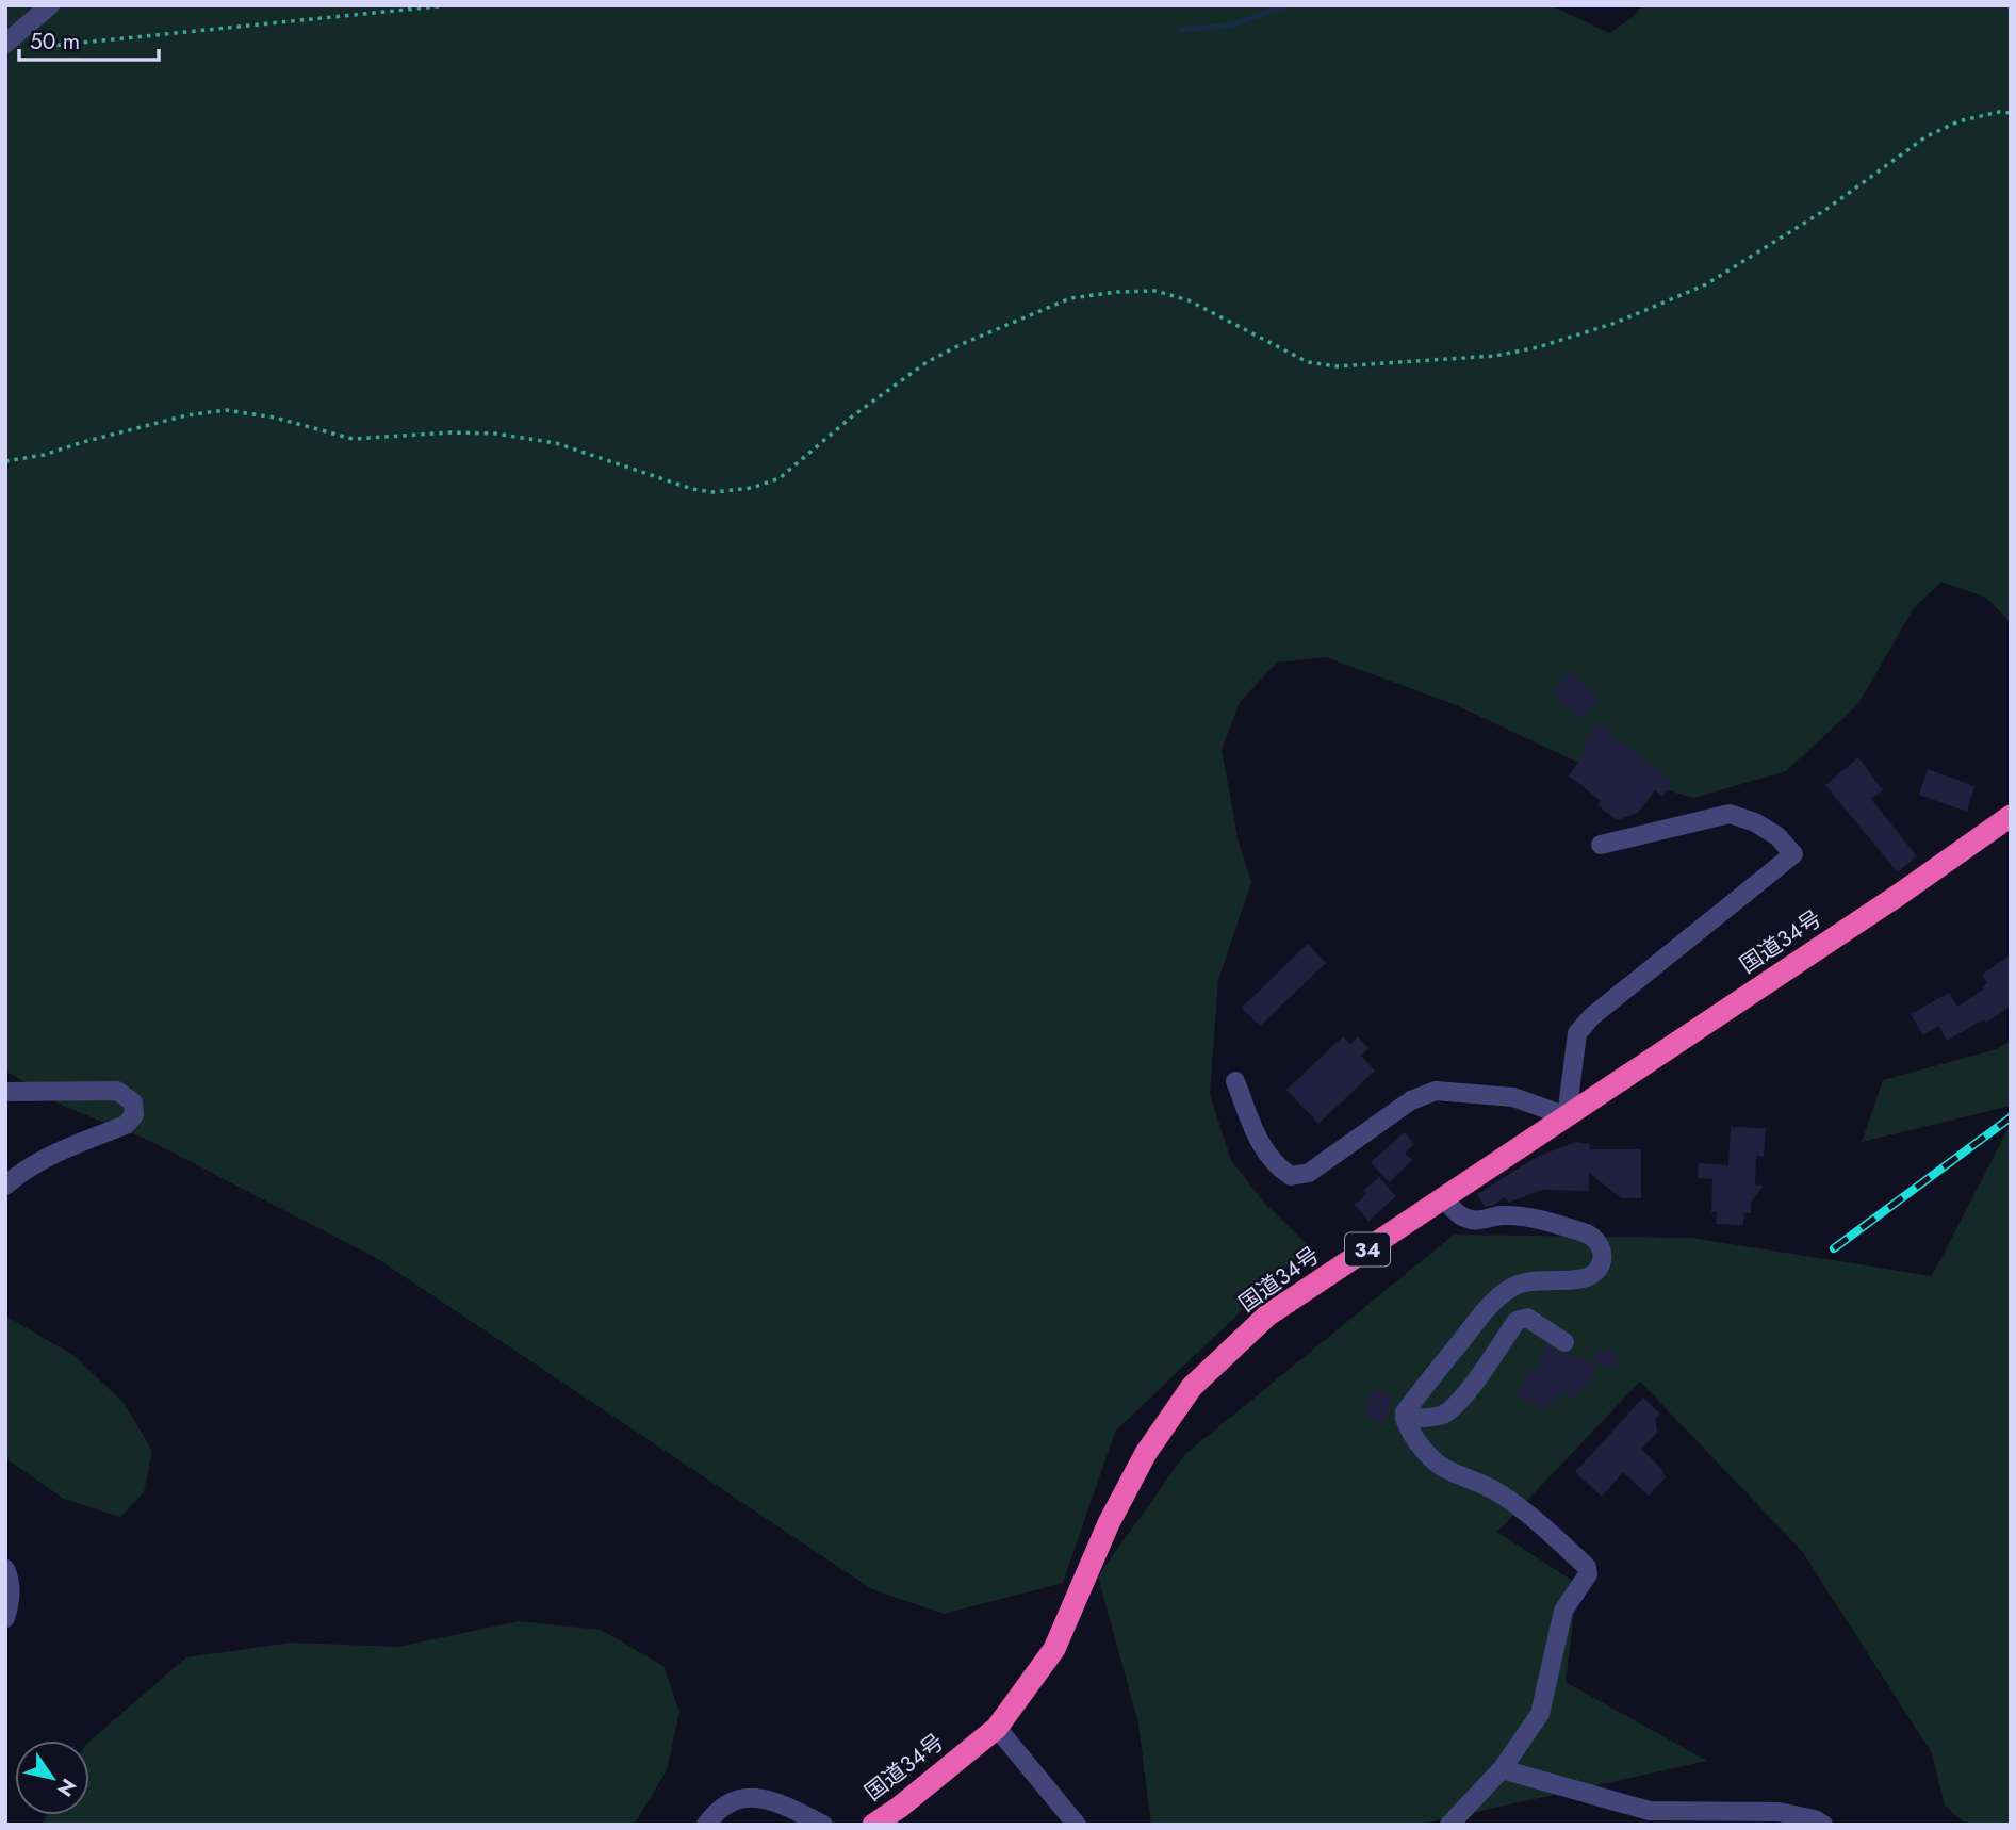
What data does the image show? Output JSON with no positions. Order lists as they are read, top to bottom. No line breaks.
{"streets":{"highway":["国道34号","34"]},"scale_bar":"50 m","north":"bottom right"}
